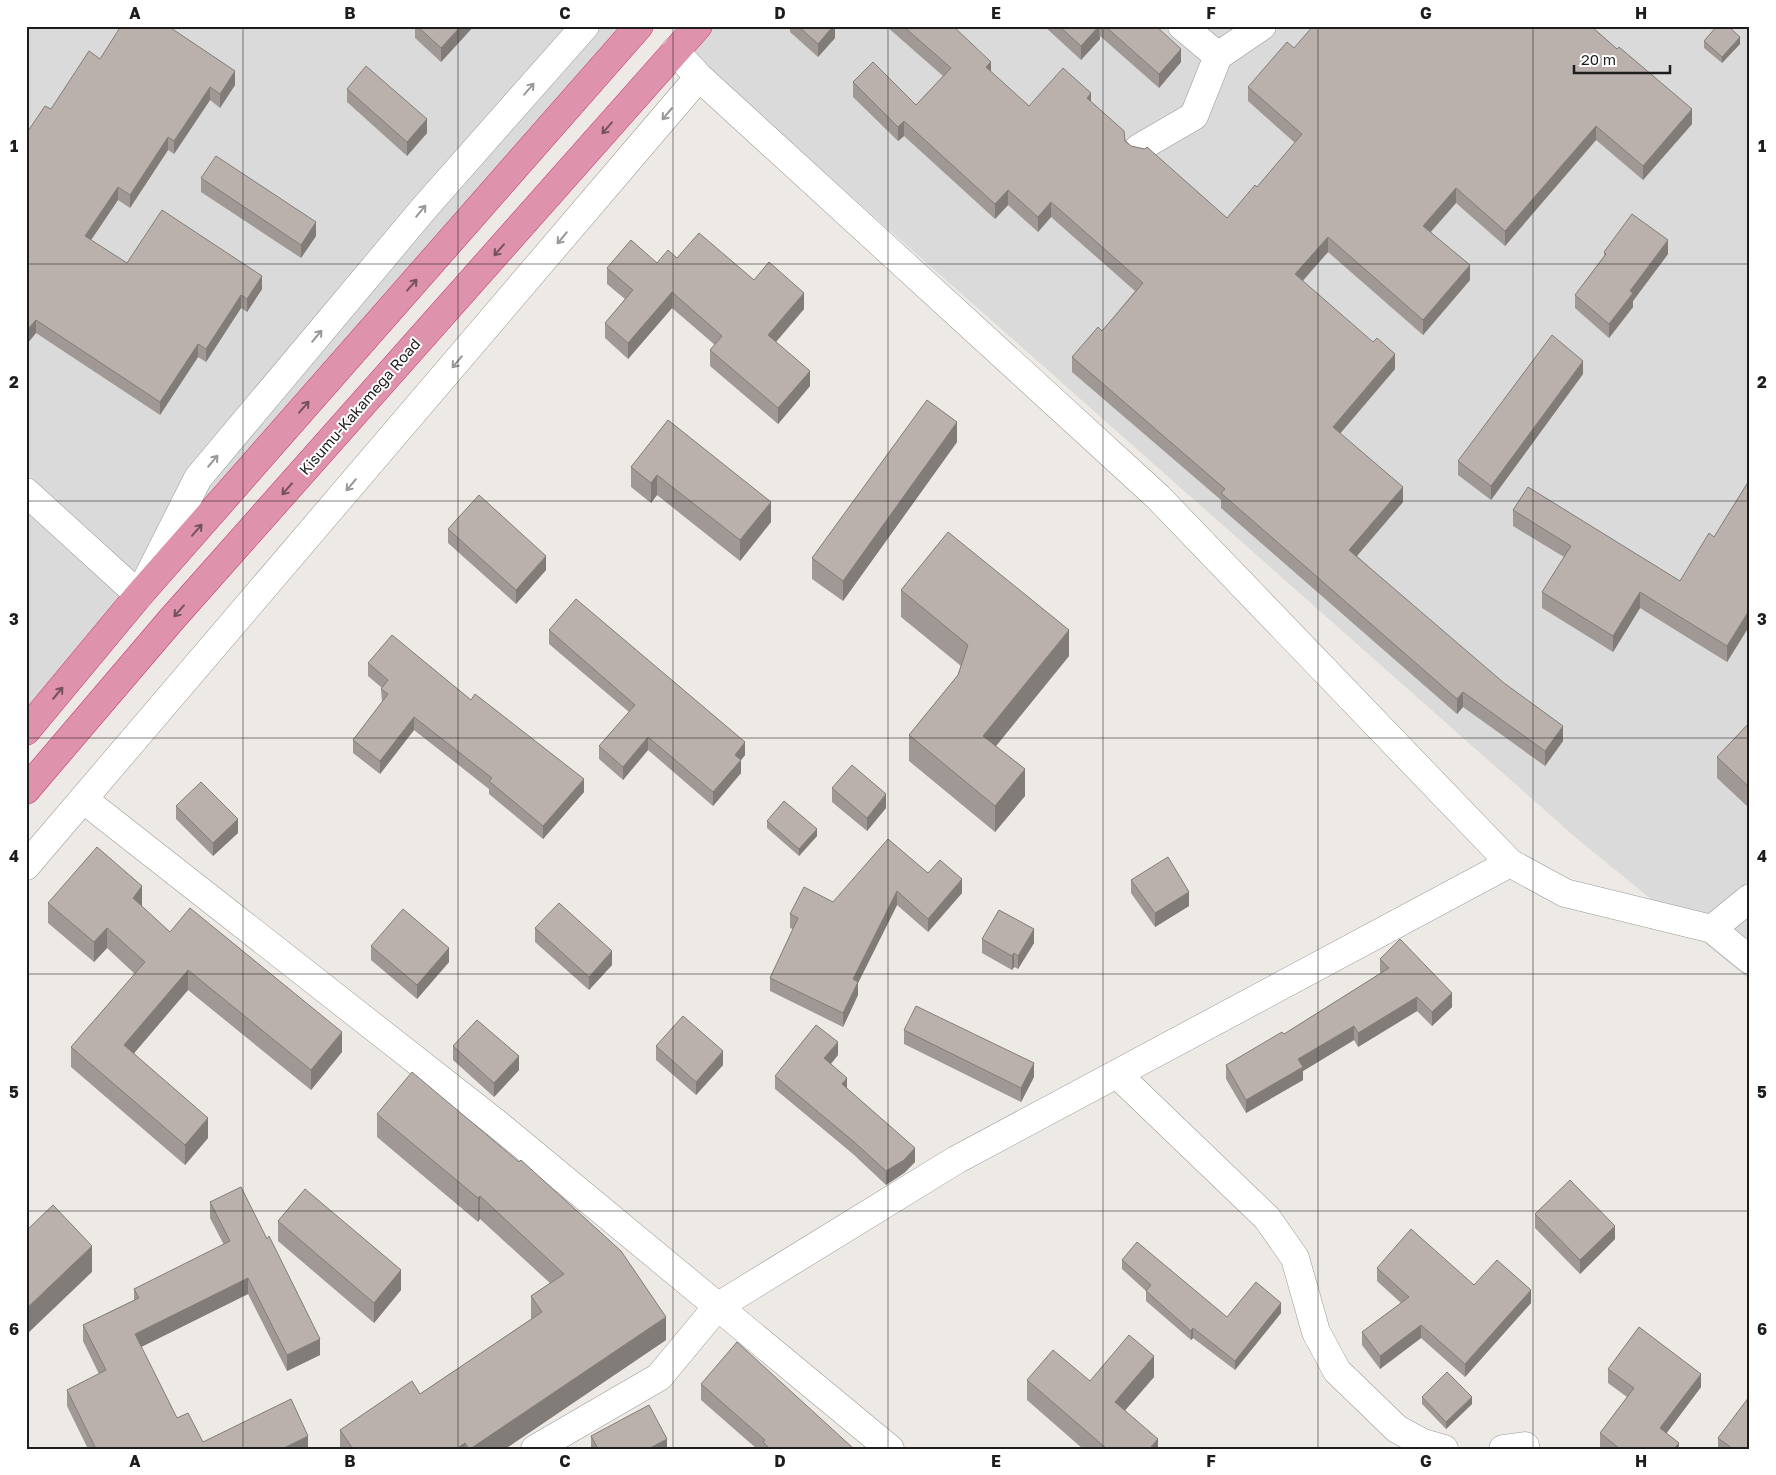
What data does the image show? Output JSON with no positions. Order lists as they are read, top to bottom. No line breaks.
{"streets":{"highway":["Kisumu-Kakamega Road"]},"scale_bar":"20 m","grid":{"columns":["A","B","C","D","E","F","G","H"],"rows":["1","2","3","4","5","6"]}}
